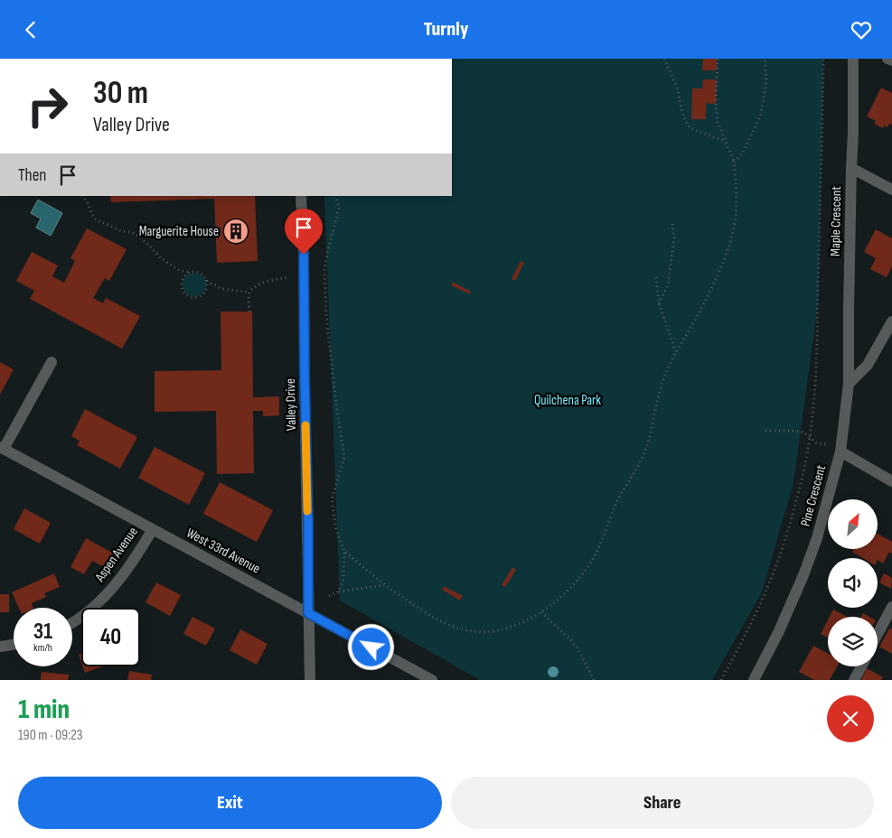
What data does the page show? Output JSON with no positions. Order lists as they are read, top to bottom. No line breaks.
{"streets":{"street":["Maple Crescent","Valley Drive","Pine Crescent","West 33rd Avenue","Aspen Avenue"]},"crossings":[["Maple Crescent","Pine Crescent"],["Valley Drive","West 33rd Avenue"],["West 33rd Avenue","Aspen Avenue"]],"parks":["Quilchena Park"],"places":{"building":["Marguerite House"]},"north":"top right","page":{"header":"Turnly","turn":["30 m","Valley Drive"],"then":"Then","speed":"31 km/h","limit":"40","heading":["1 min","190 m · 09:23"],"buttons":["Exit","Share"]}}
